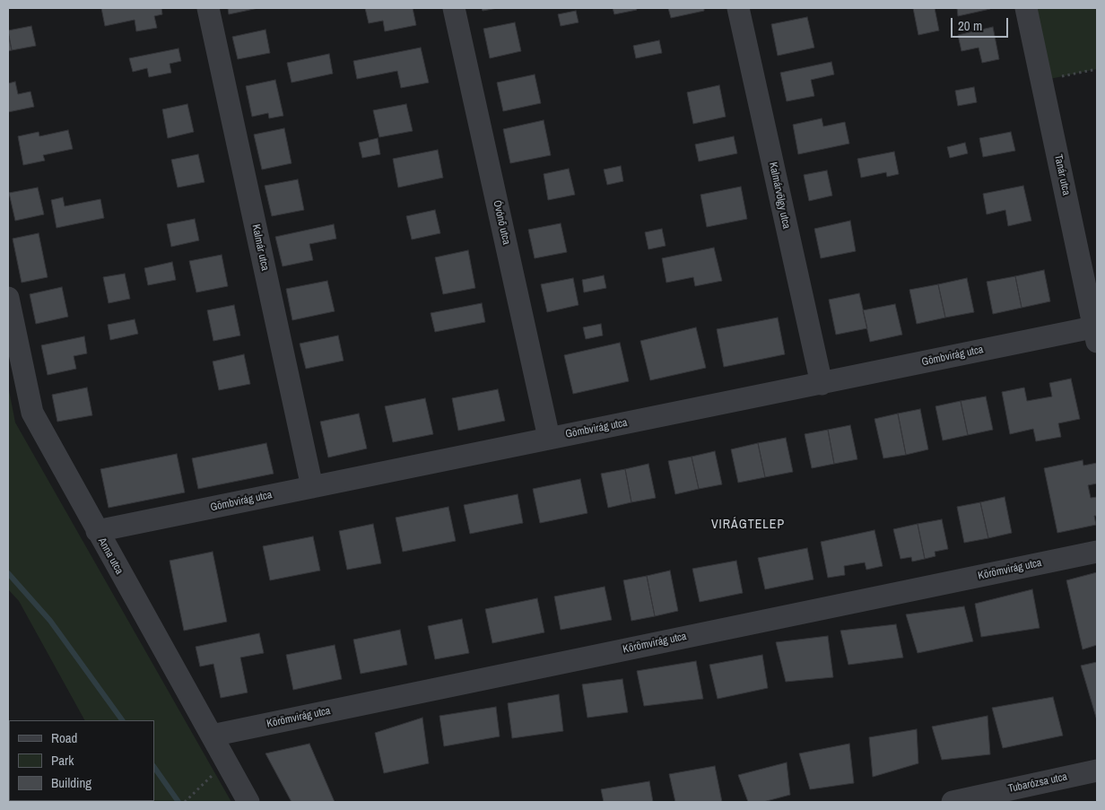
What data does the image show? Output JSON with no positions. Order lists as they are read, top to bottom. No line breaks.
{"streets":{"street":["Tanár utca","Kalmárvölgy utca","Óvónő utca","Kalmár utca","Gömbvirág utca","Anna utca","Körömvirág utca","Tubarózsa utca"]},"crossings":[["Tanár utca","Gömbvirág utca"],["Kalmárvölgy utca","Gömbvirág utca"],["Óvónő utca","Gömbvirág utca"],["Kalmár utca","Gömbvirág utca"],["Gömbvirág utca","Anna utca"],["Anna utca","Körömvirág utca"]],"districts":["VIRÁGTELEP"],"legend":["Road","Park","Building"],"scale_bar":"20 m"}
